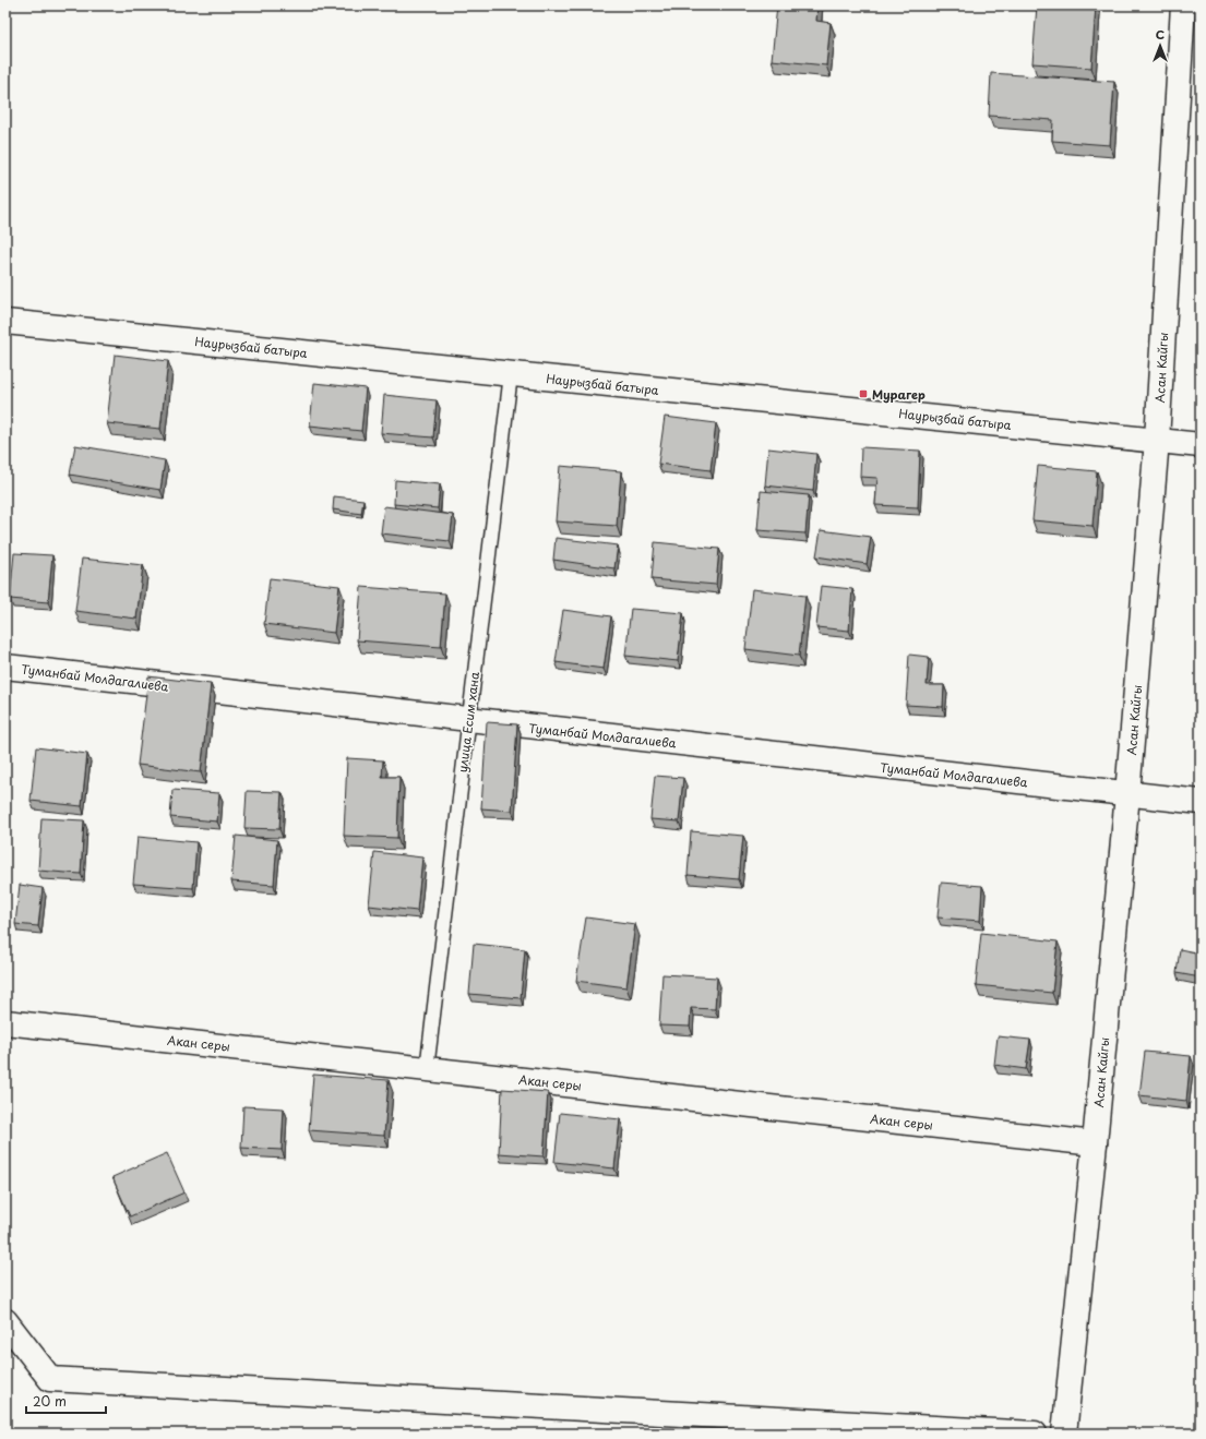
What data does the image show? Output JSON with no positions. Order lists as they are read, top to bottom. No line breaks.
{"streets":{"street":["Наурызбай батыра","Асан Кайгы","Туманбай Молдагалиева","Акан серы"],"lane":["улица Есим хана"]},"crossings":[["Наурызбай батыра","Асан Кайгы"],["Наурызбай батыра","улица Есим хана"],["Асан Кайгы","Туманбай Молдагалиева"],["Асан Кайгы","Акан серы"],["Туманбай Молдагалиева","улица Есим хана"],["улица Есим хана","Акан серы"]],"places":{"transit":["Мурагер"]},"scale_bar":"20 m","north":"top"}
